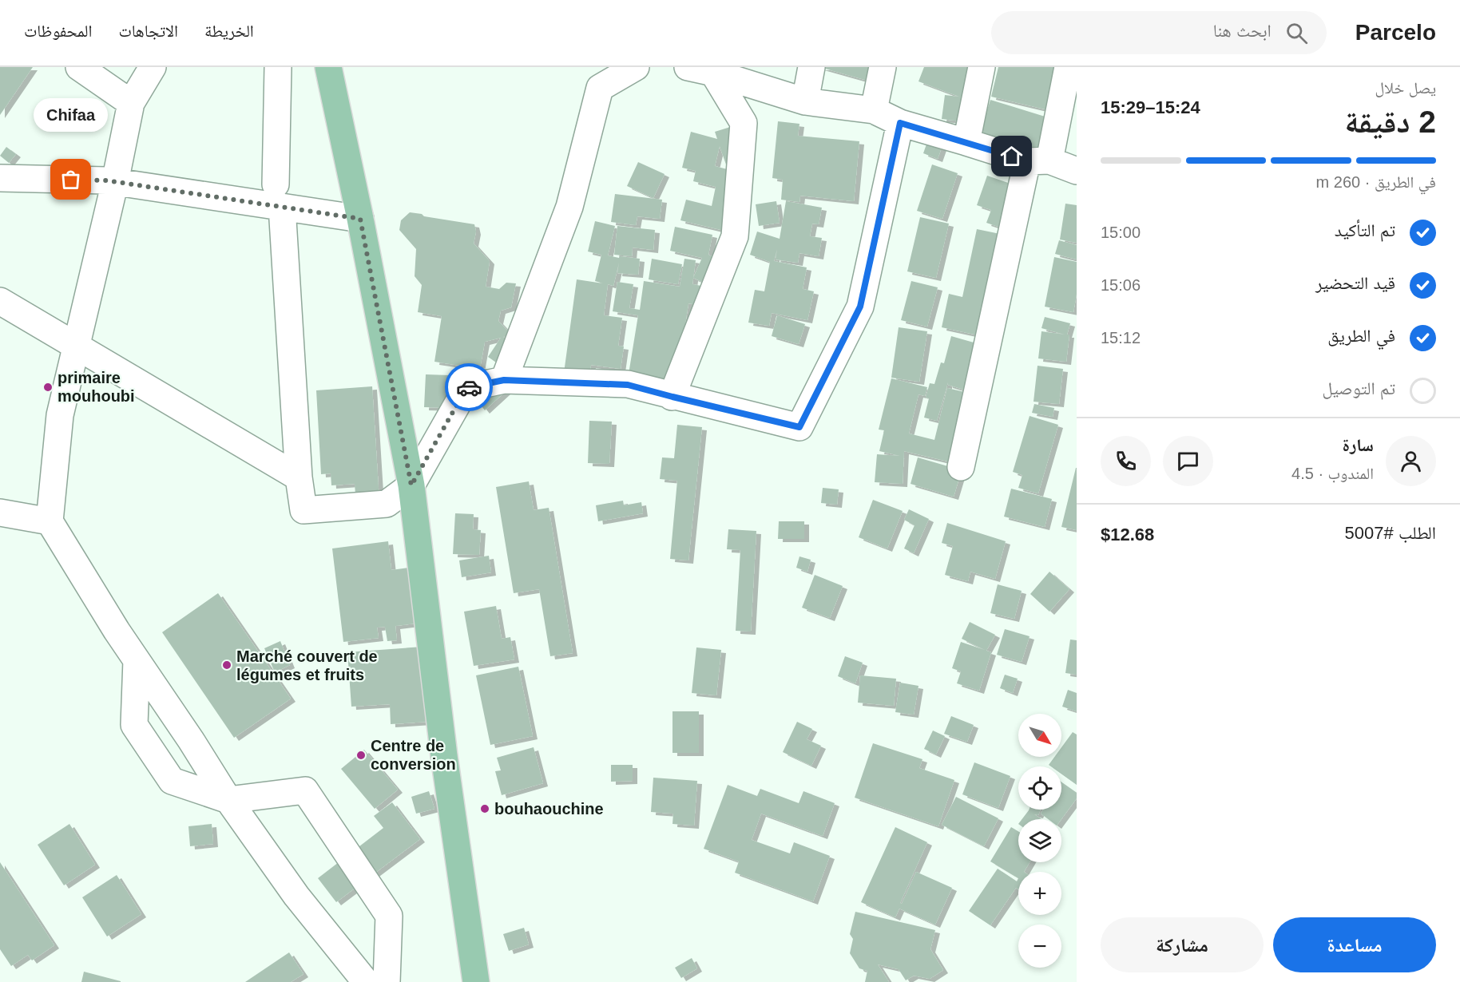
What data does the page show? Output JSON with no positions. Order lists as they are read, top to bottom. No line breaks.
{"places":["Chifaa","primaire mouhoubi","Marché couvert de légumes et fruits","Centre de conversion","bouhaouchine"],"north":"bottom right","page":{"header":"Parcelo","search":"ابحث هنا","nav":["الخريطة","الاتجاهات","المحفوظات"],"heading":["2 دقيقة","يصل خلال","15:24–15:29"],"panel":["سارة","المندوب · 4.5","الطلب #5007","$12.68"],"bubble":"Chifaa","bar":"في الطريق · 260 m","list":[["تم التأكيد","15:00"],["قيد التحضير","15:06"],["في الطريق","15:12"],"تم التوصيل"],"map_buttons":["+","−"],"buttons":["مساعدة","مشاركة"]}}
